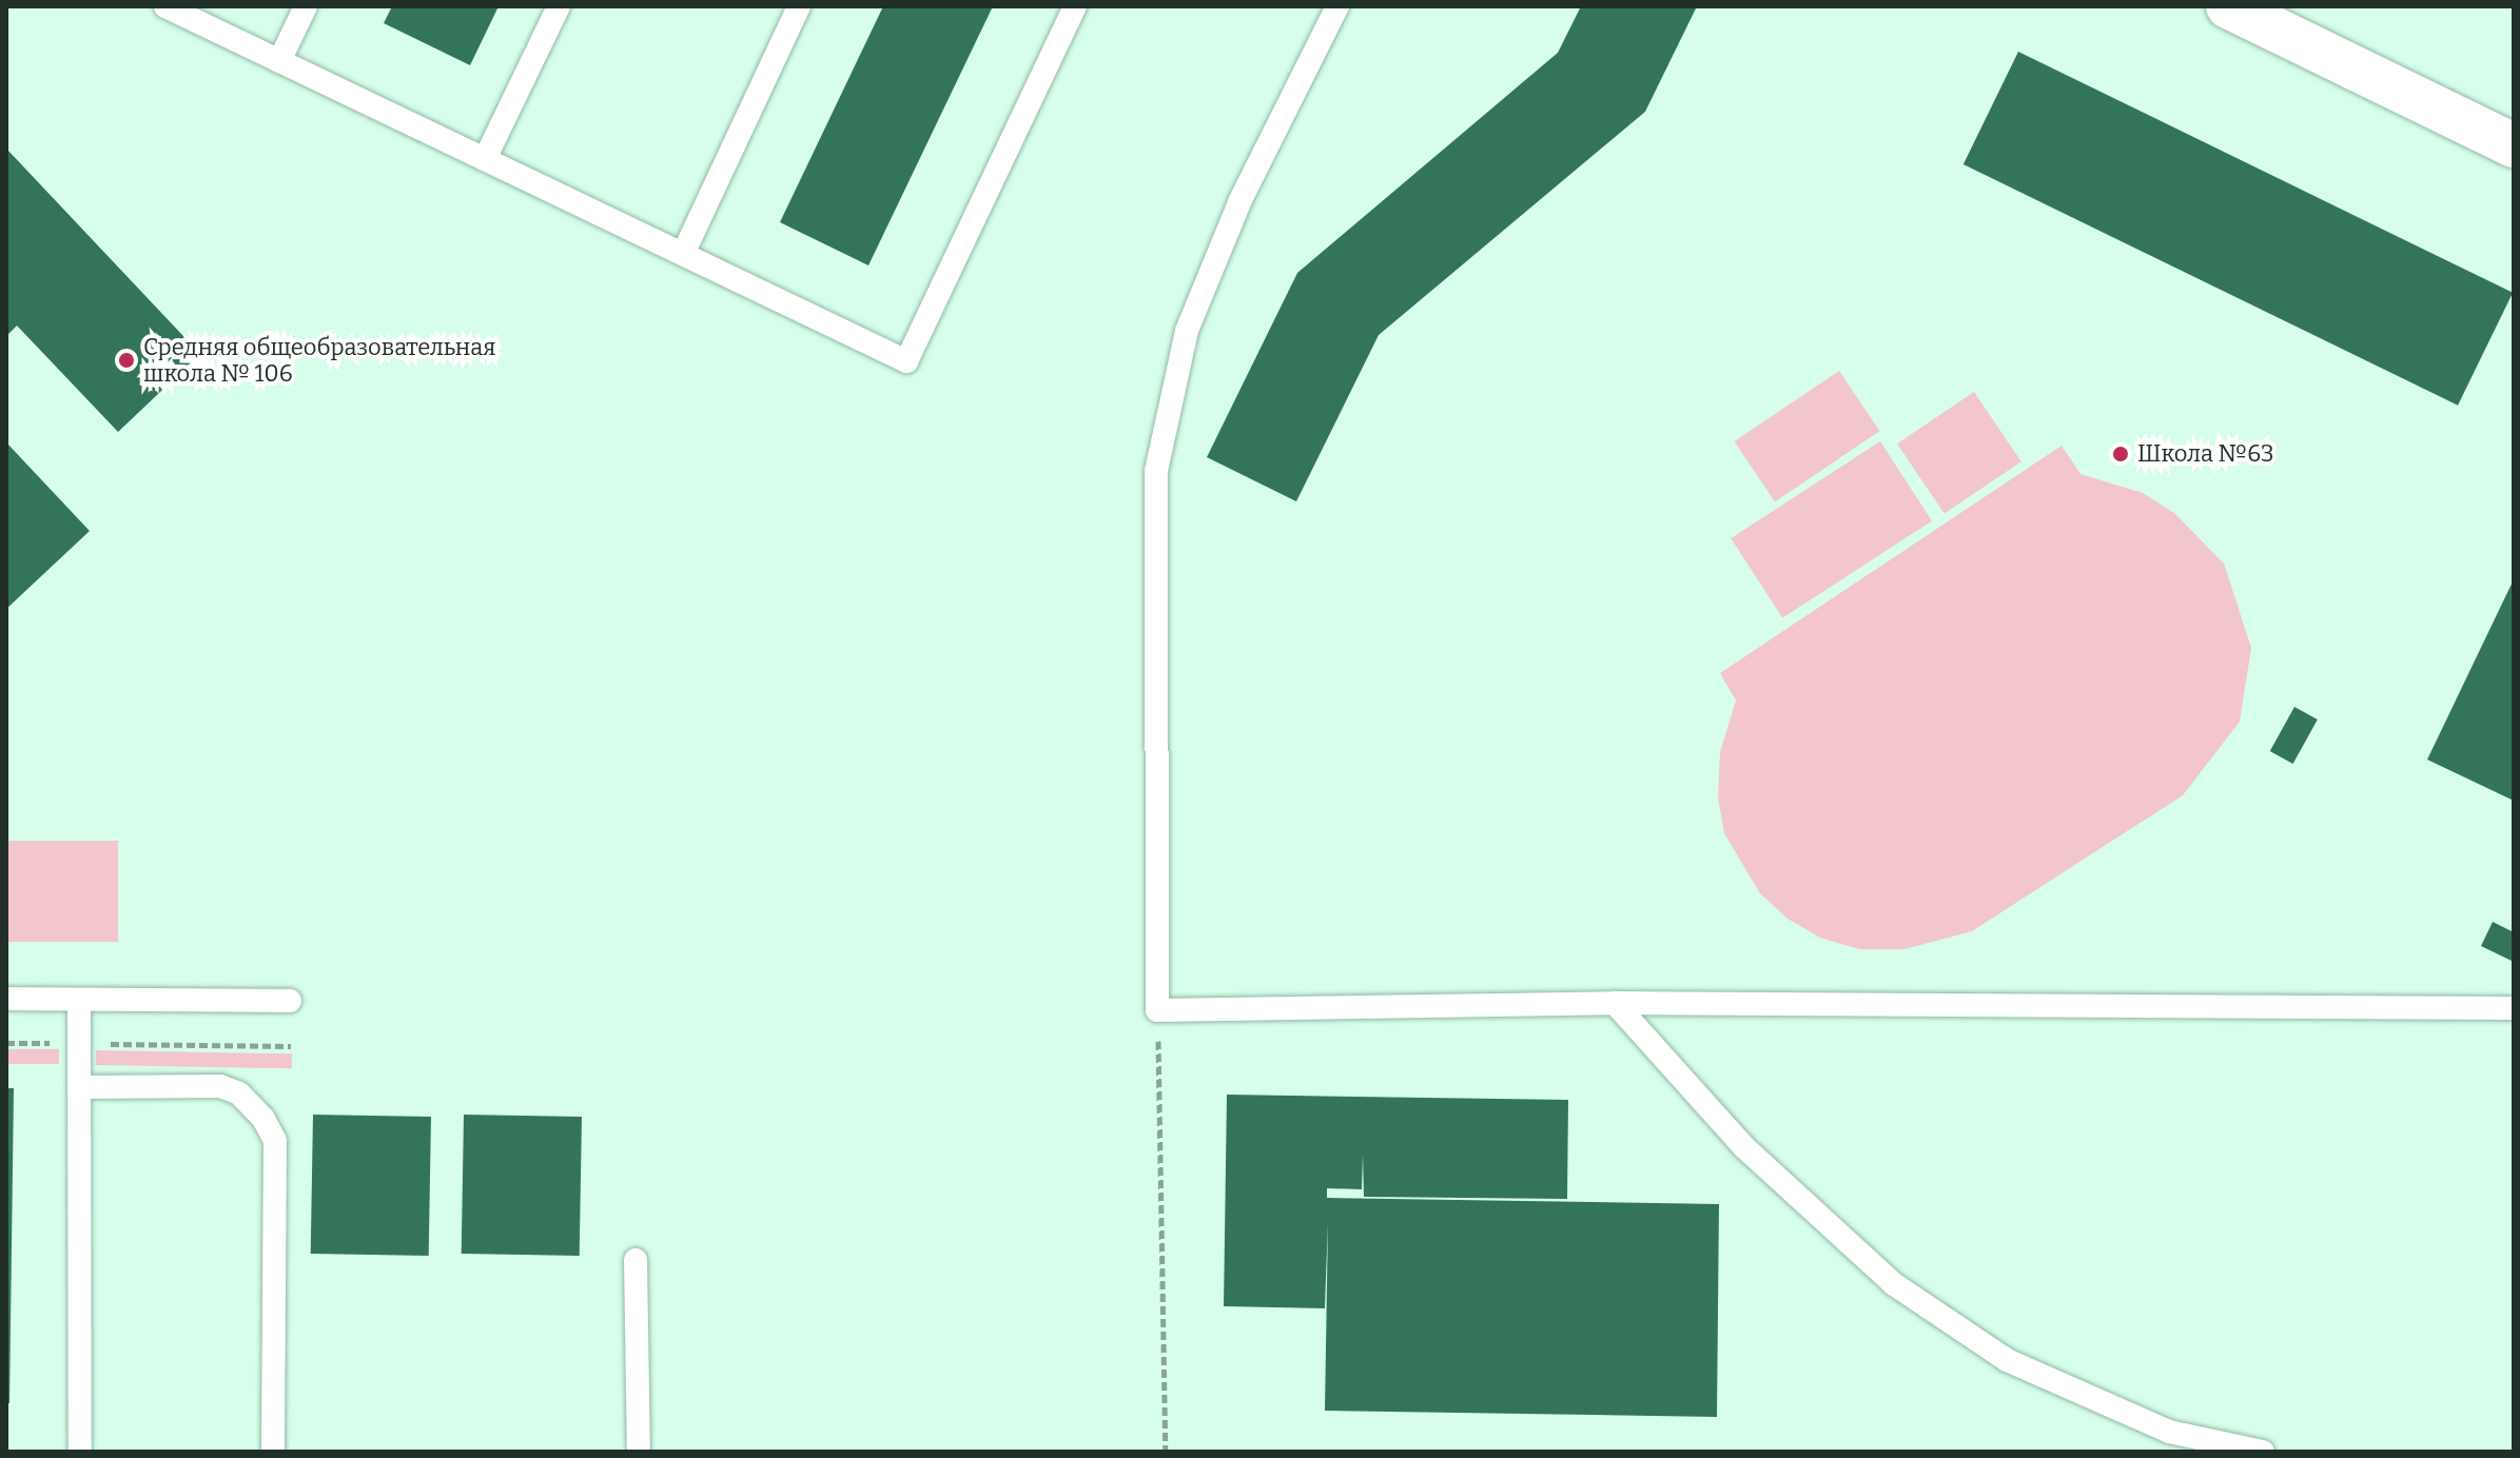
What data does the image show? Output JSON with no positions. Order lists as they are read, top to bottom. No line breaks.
{"places":["Средняя общеобразовательная школа № 106","Школа №63"]}
